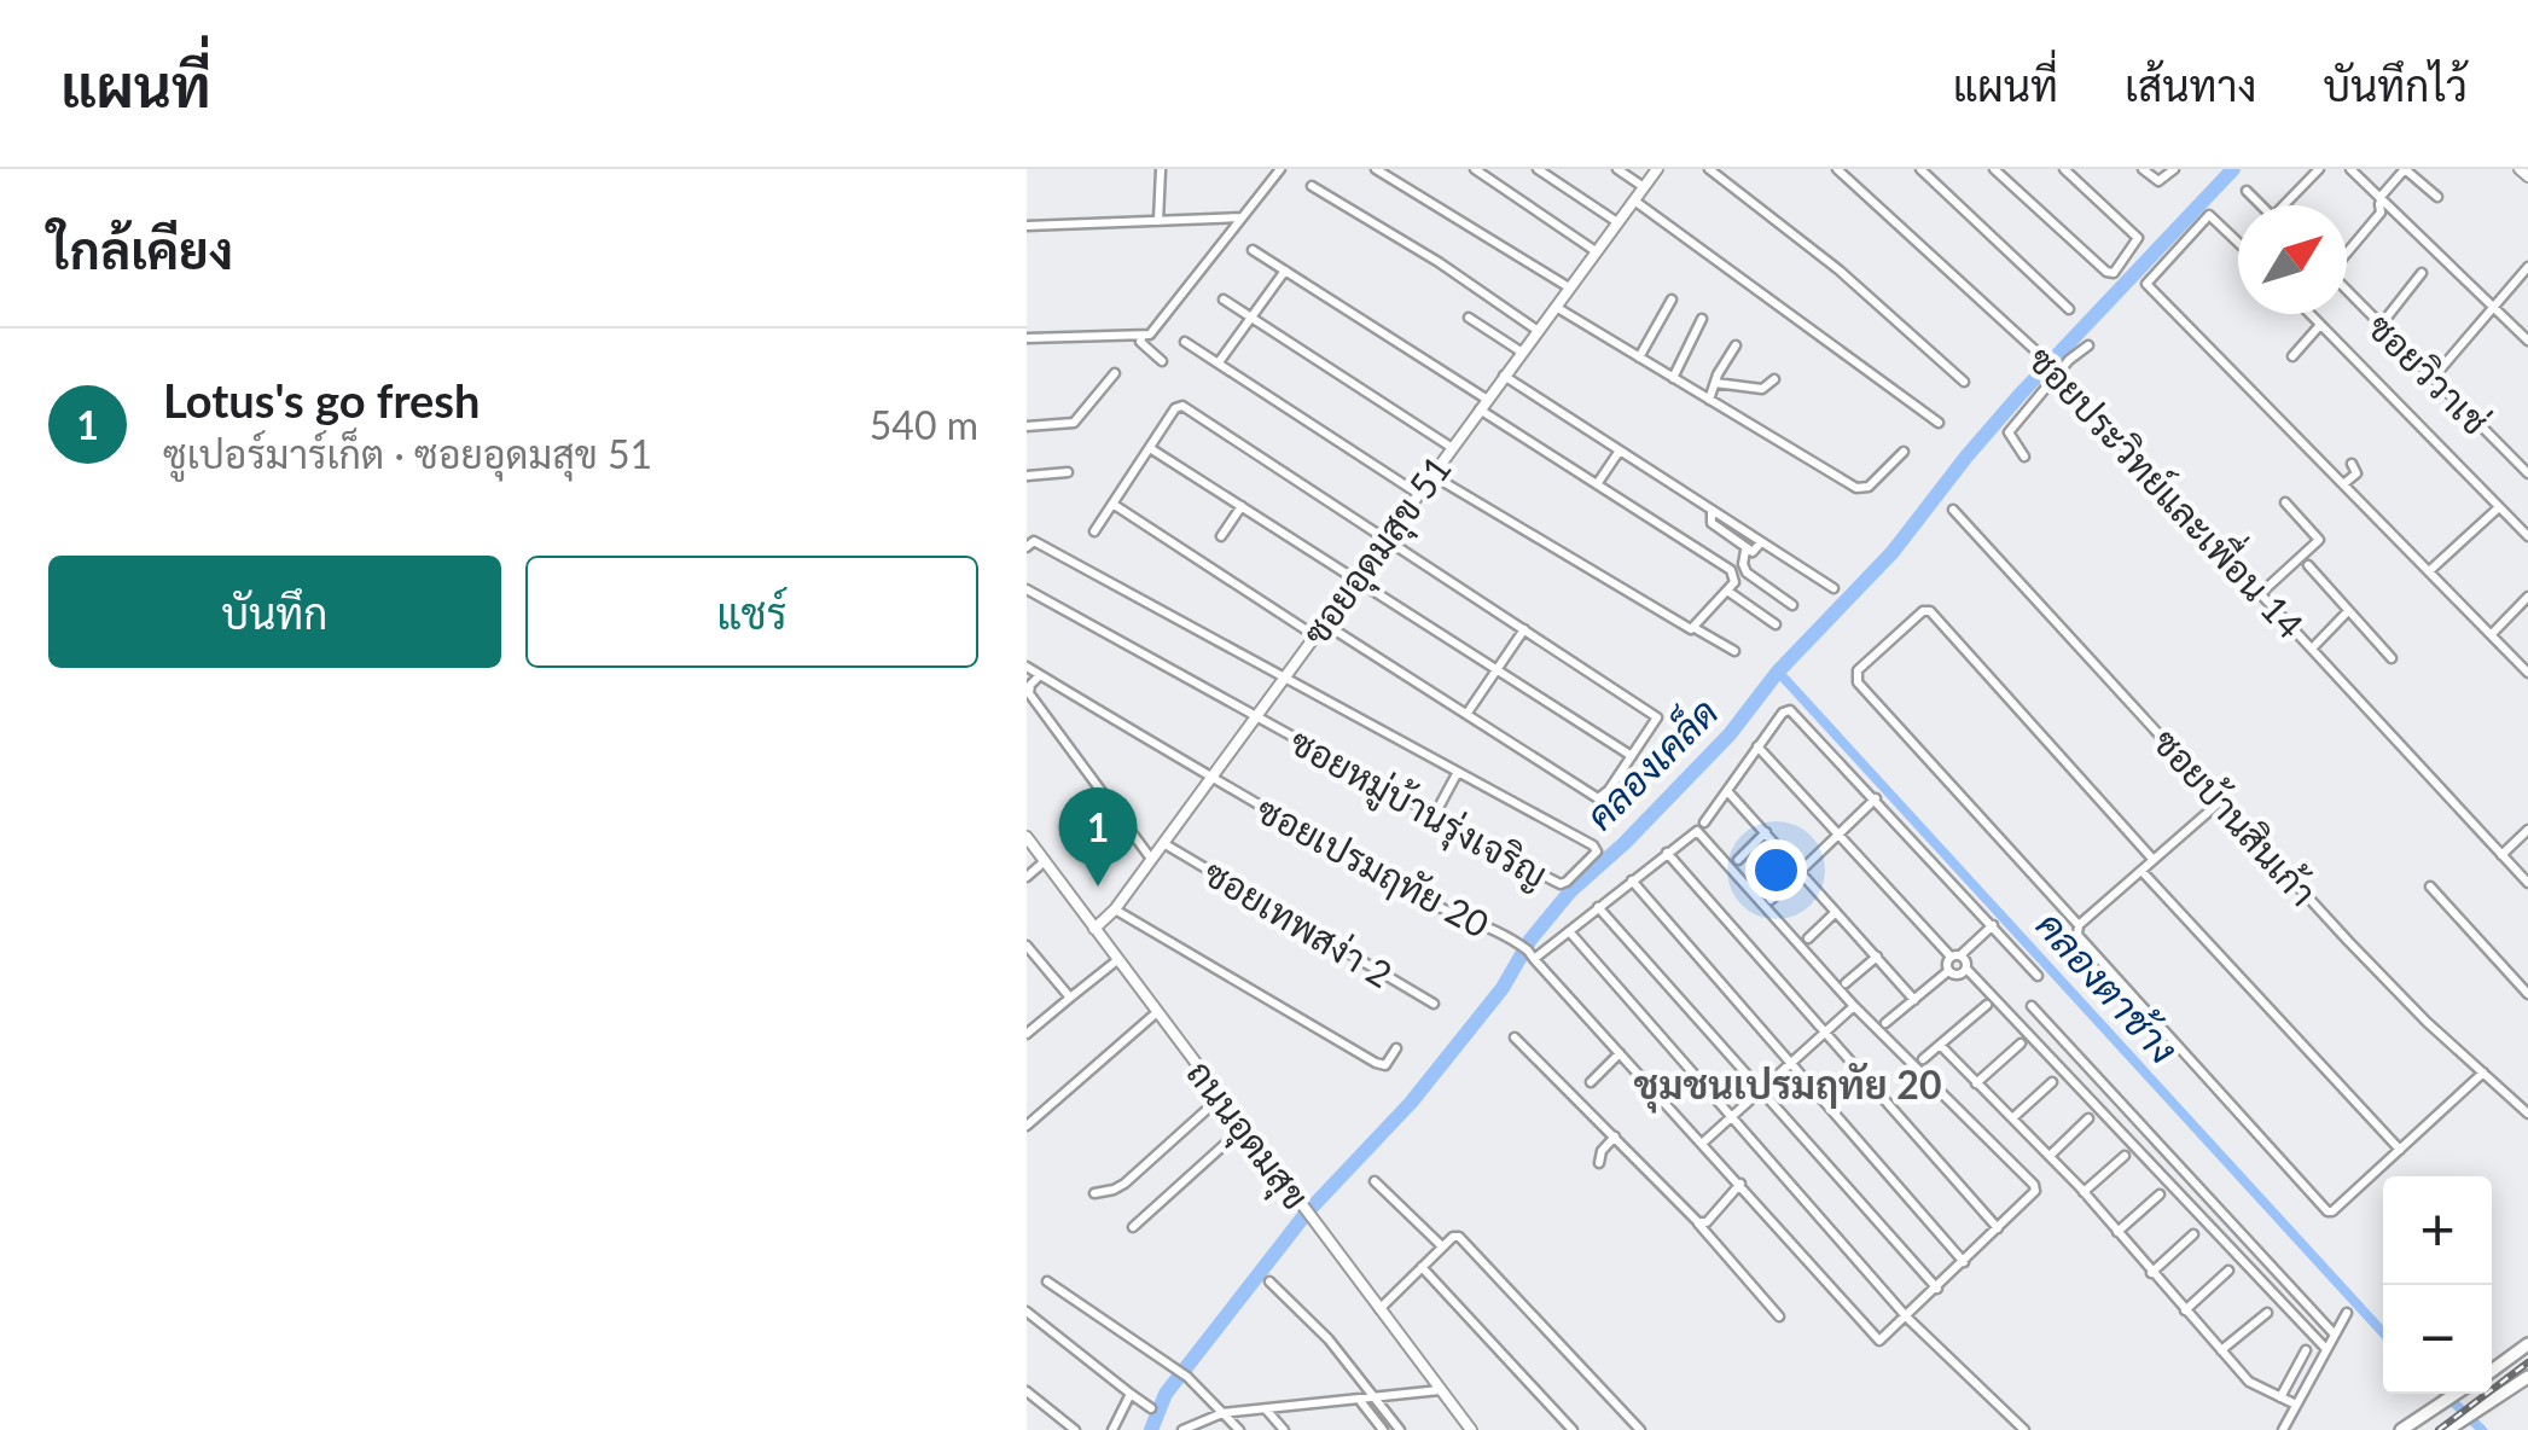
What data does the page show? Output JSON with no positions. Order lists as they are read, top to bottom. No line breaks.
{"streets":{"street":["ซอยวิวาเช่","ซอยประวิทย์และเพื่อน 14","ซอยอุดมสุข 51","ซอยหมู่บ้านรุ่งเจริญ","ซอยบ้านสินเก้า","ซอยเปรมฤทัย 20","ซอยเทพสง่า 2","ถนนอุดมสุข"]},"crossings":[["ซอยอุดมสุข 51","ซอยหมู่บ้านรุ่งเจริญ"],["ซอยอุดมสุข 51","ซอยเปรมฤทัย 20"],["ซอยอุดมสุข 51","ซอยเทพสง่า 2"],["ซอยอุดมสุข 51","ถนนอุดมสุข"]],"districts":["ชุมชนเปรมฤทัย 20"],"water":["คลองเคล็ด","คลองตาช้าง"],"north":"top right","page":{"header":"แผนที่","nav":["แผนที่","เส้นทาง","บันทึกไว้"],"heading":"ใกล้เคียง","list":[{"mark":"1","name":"Lotus's go fresh","note":"ซูเปอร์มาร์เก็ต · ซอยอุดมสุข 51","value":"540 m"}],"buttons":["บันทึก","แชร์"],"pins":"1","map_buttons":["+","−"]}}
